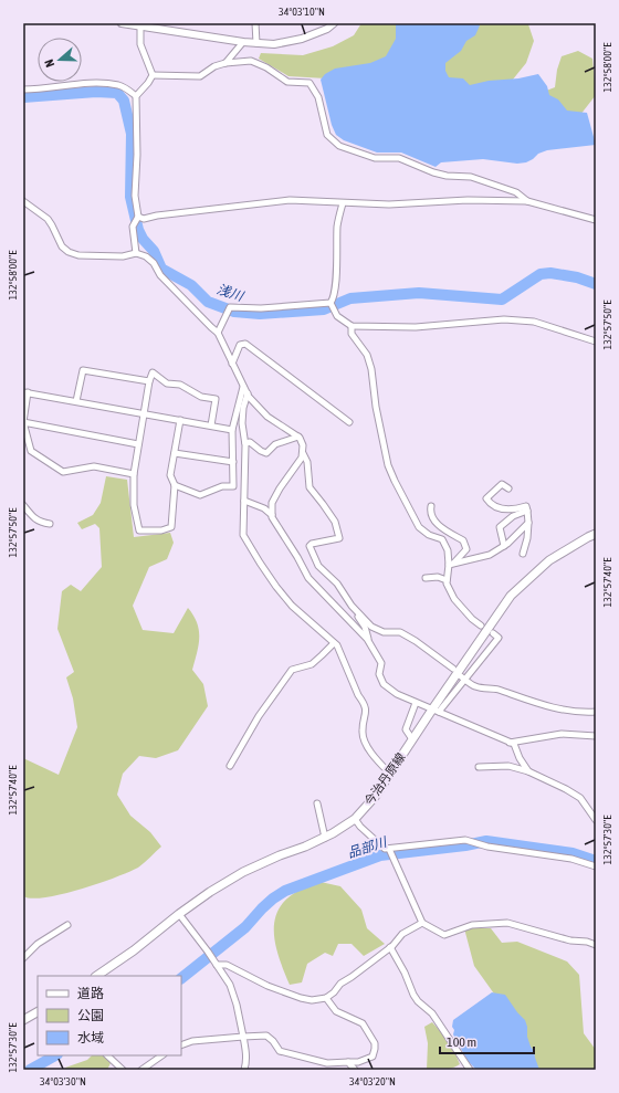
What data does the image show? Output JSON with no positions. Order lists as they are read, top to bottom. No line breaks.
{"streets":{"main road":["今治丹原線"]},"water":["浅川","品部川"],"legend":["道路","公園","水域"],"scale_bar":"100 m","north":"left","coordinates":["34°03'10\"N","132°58'00\"E","132°57'50\"E","132°57'40\"E","132°57'30\"E","34°03'30\"N","34°03'20\"N"]}
